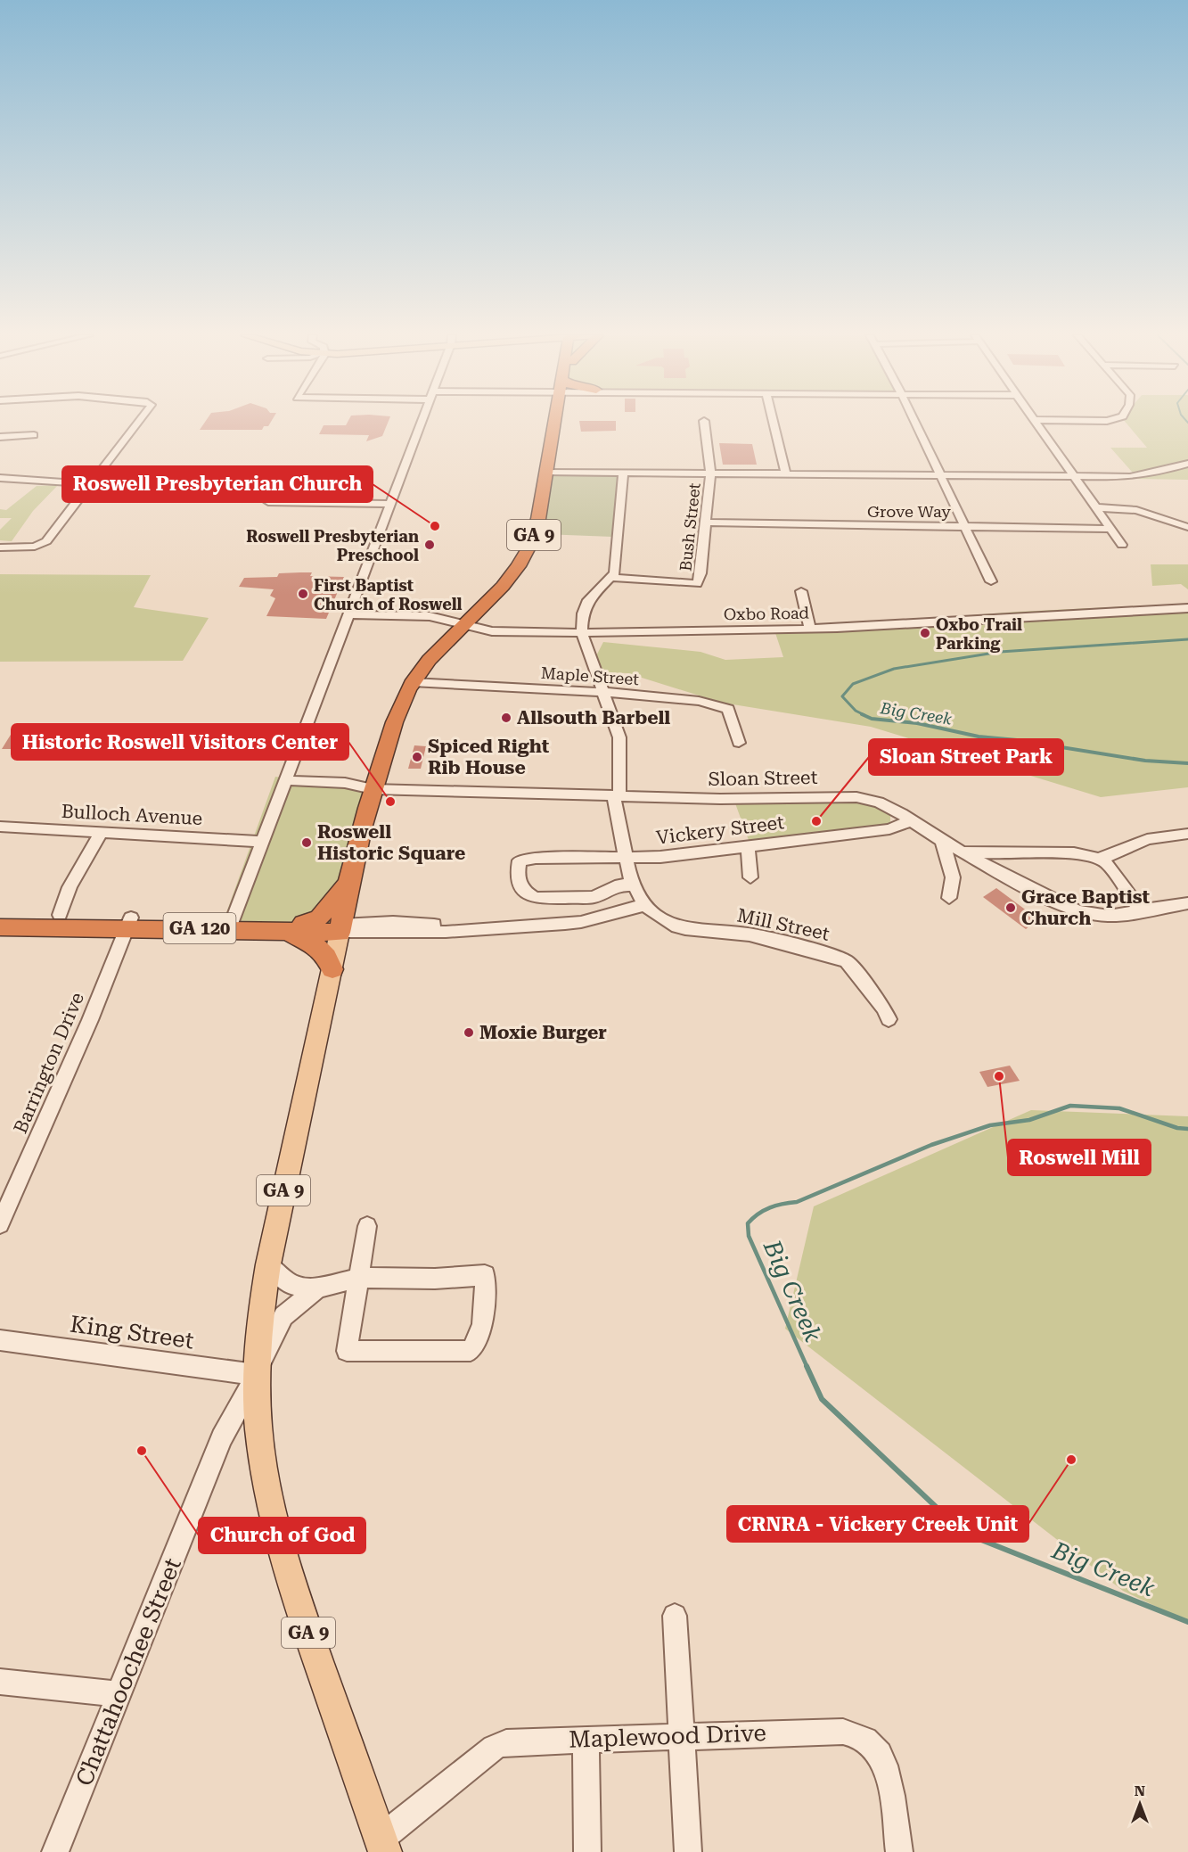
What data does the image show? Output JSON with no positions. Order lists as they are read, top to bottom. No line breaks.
{"streets":{"highway":["GA 9","GA 120"],"street":["Grove Way","Bush Street","Oxbo Road","Maple Street","Sloan Street","Bulloch Avenue","Vickery Street","Mill Street","Barrington Drive","King Street","Chattahoochee Street","Maplewood Drive"]},"crossings":[["Grove Way","Bush Street"],["GA 9","Oxbo Road"],["GA 9","Maple Street"],["GA 9","Sloan Street"],["GA 9","GA 120"],["GA 9","King Street"],["GA 9","Chattahoochee Street"],["GA 9","Maplewood Drive"],["Oxbo Road","Mill Street"],["Maple Street","Mill Street"],["Sloan Street","Vickery Street"],["Sloan Street","Mill Street"],["Vickery Street","Mill Street"],["GA 120","Barrington Drive"],["King Street","Chattahoochee Street"]],"water":["Big Creek"],"places":["Roswell Presbyterian Church","Roswell Presbyterian Preschool","First Baptist Church of Roswell","Oxbo Trail Parking","Allsouth Barbell","Spiced Right Rib House","Historic Roswell Visitors Center","Sloan Street Park","Roswell Historic Square","Grace Baptist Church","Moxie Burger","Roswell Mill","Church of God","CRNRA - Vickery Creek Unit"],"north":"top"}
